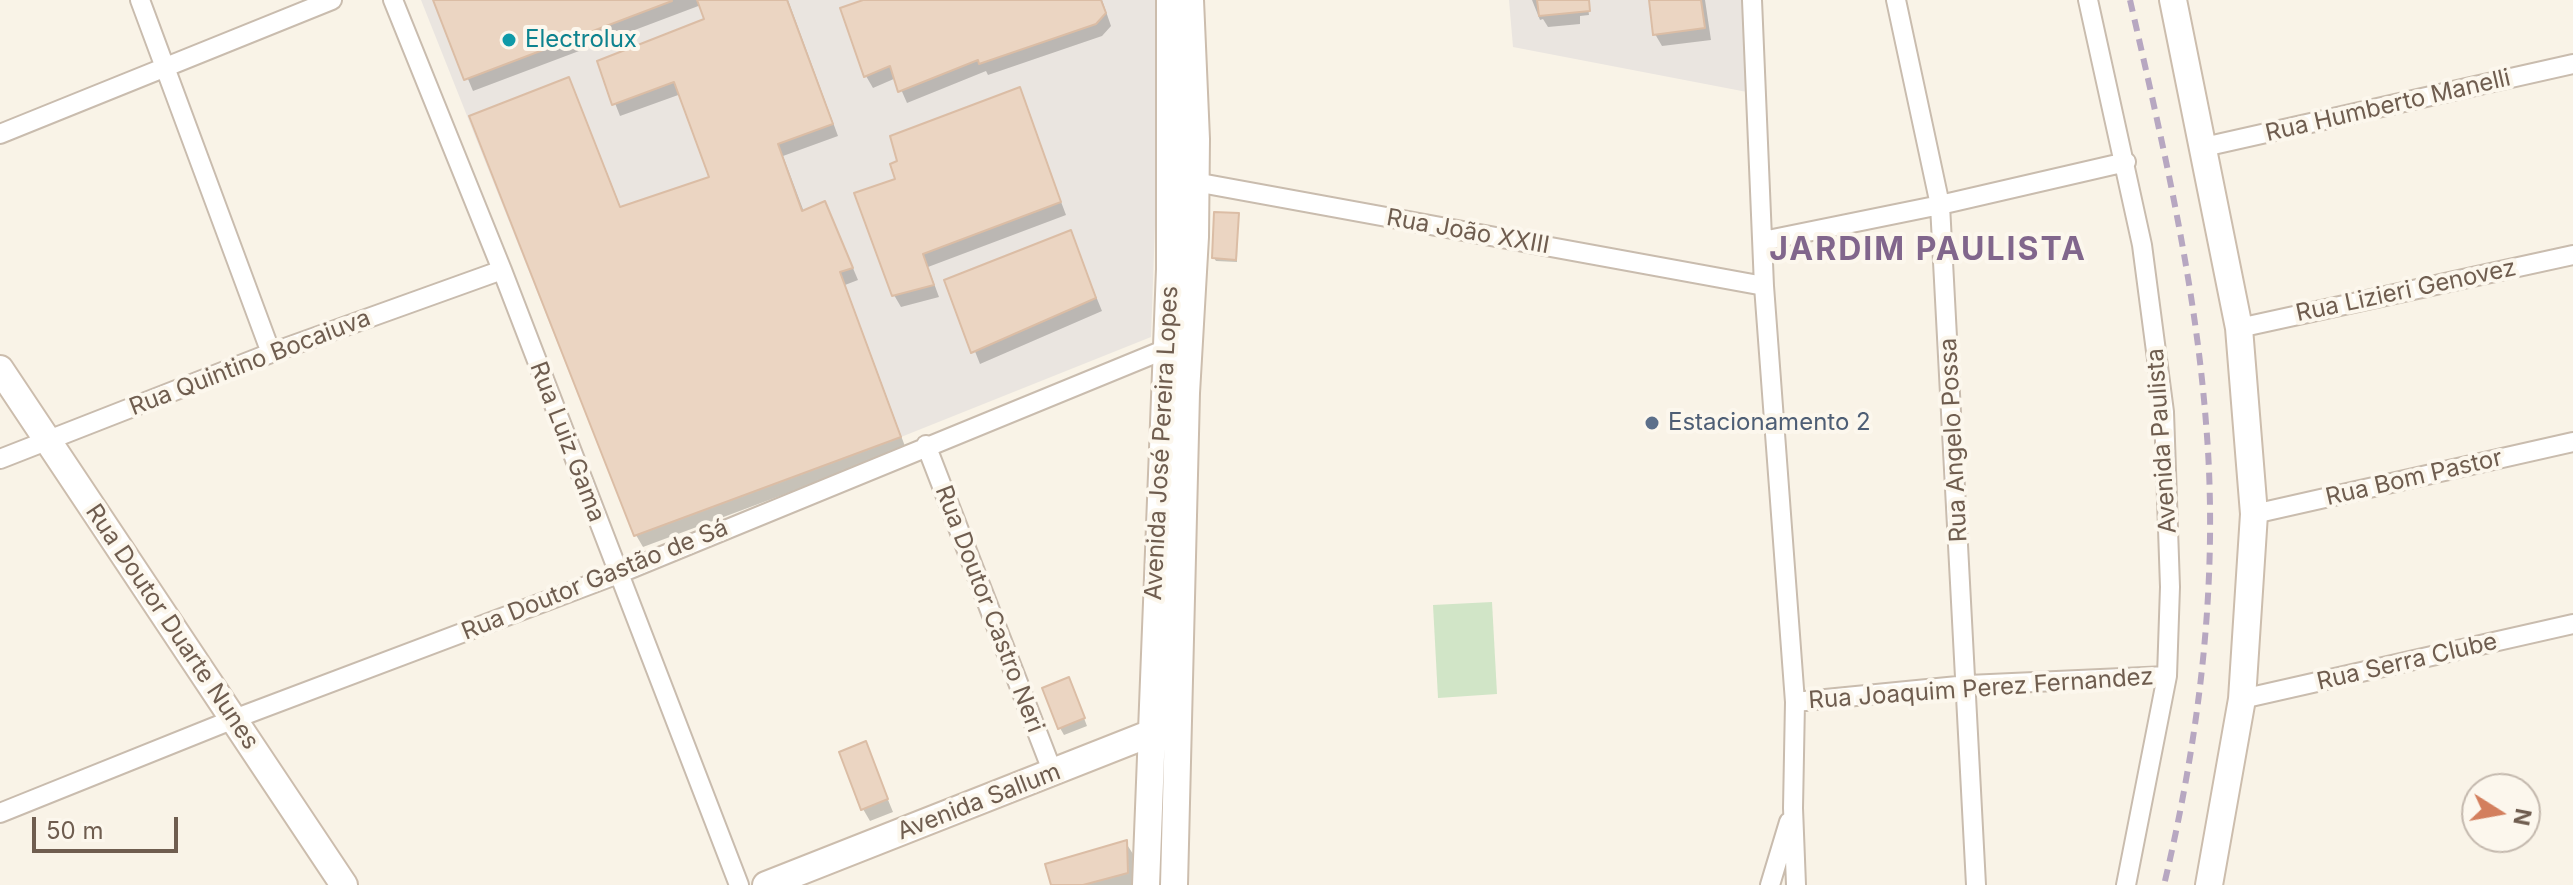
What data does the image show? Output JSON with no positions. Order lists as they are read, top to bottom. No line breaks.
{"streets":{"street":["Rua Humberto Manelli","Rua João XXIII","Rua Lizieri Genovez","Rua Quintino Bocaiuva","Rua Angelo Possa","Avenida Paulista","Rua Luiz Gama","Avenida José Pereira Lopes","Rua Bom Pastor","Rua Doutor Gastão de Sá","Rua Doutor Castro Neri","Rua Doutor Duarte Nunes","Rua Serra Clube","Rua Joaquim Perez Fernandez","Avenida Sallum"]},"crossings":[["Rua João XXIII","Avenida José Pereira Lopes"],["Rua Quintino Bocaiuva","Rua Luiz Gama"],["Rua Quintino Bocaiuva","Rua Doutor Duarte Nunes"],["Rua Angelo Possa","Rua Joaquim Perez Fernandez"],["Avenida Paulista","Rua Joaquim Perez Fernandez"],["Rua Luiz Gama","Rua Doutor Gastão de Sá"],["Avenida José Pereira Lopes","Rua Doutor Gastão de Sá"],["Avenida José Pereira Lopes","Avenida Sallum"],["Rua Doutor Gastão de Sá","Rua Doutor Castro Neri"],["Rua Doutor Gastão de Sá","Rua Doutor Duarte Nunes"],["Rua Doutor Castro Neri","Avenida Sallum"]],"districts":["JARDIM PAULISTA"],"places":["Electrolux","Estacionamento 2"],"scale_bar":"50 m","north":"right"}
